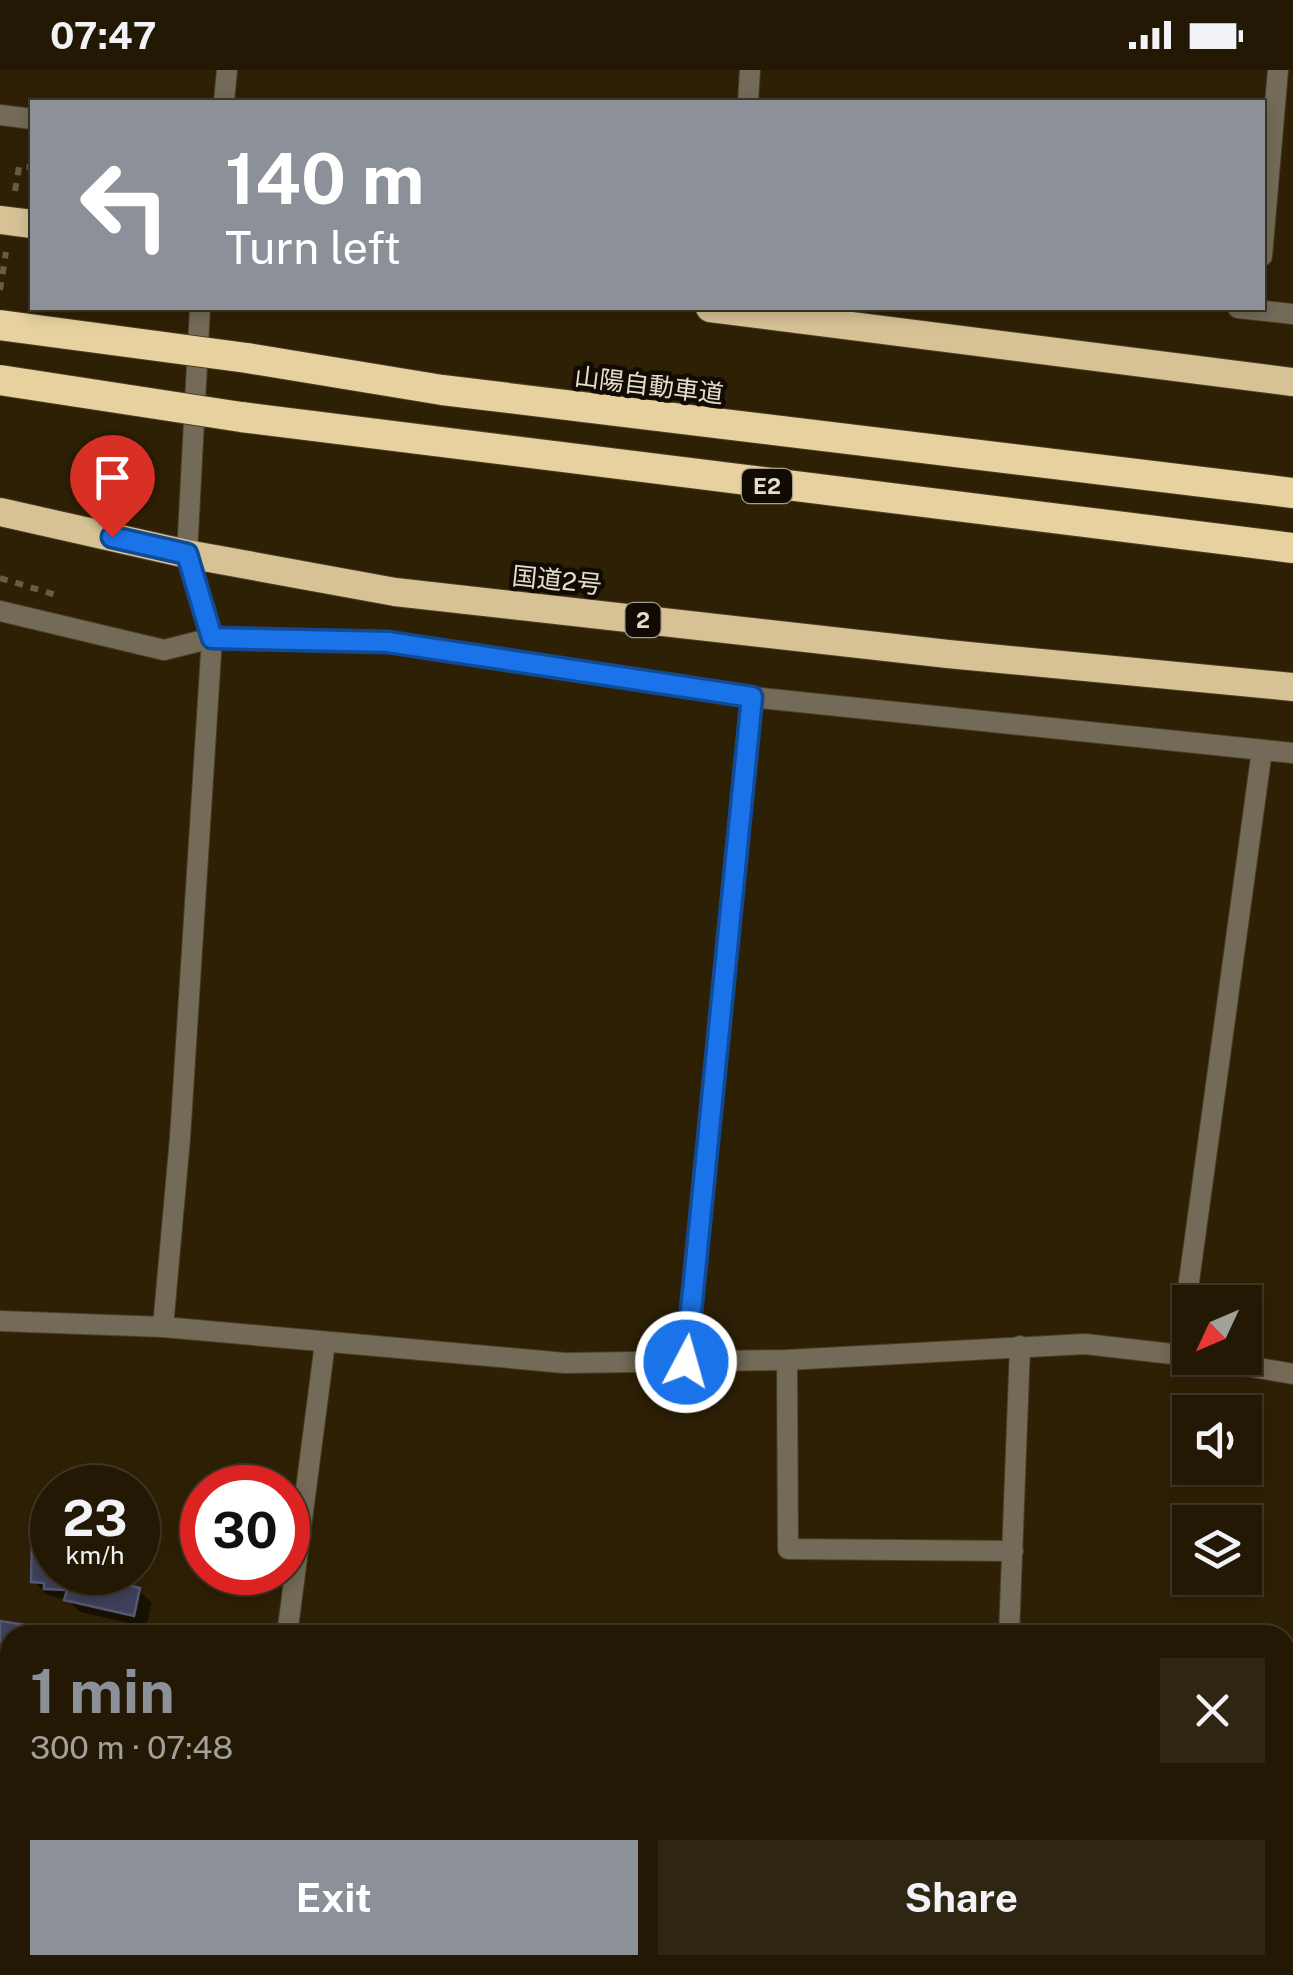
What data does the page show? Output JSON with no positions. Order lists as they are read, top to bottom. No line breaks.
{"streets":{"highway":["山陽自動車道","E2","国道2号","2"]},"north":"bottom left","page":{"status":"07:47","turn":["140 m","Turn left"],"speed":"23 km/h","limit":"30","heading":["1 min","300 m · 07:48"],"buttons":["Exit","Share"]}}
